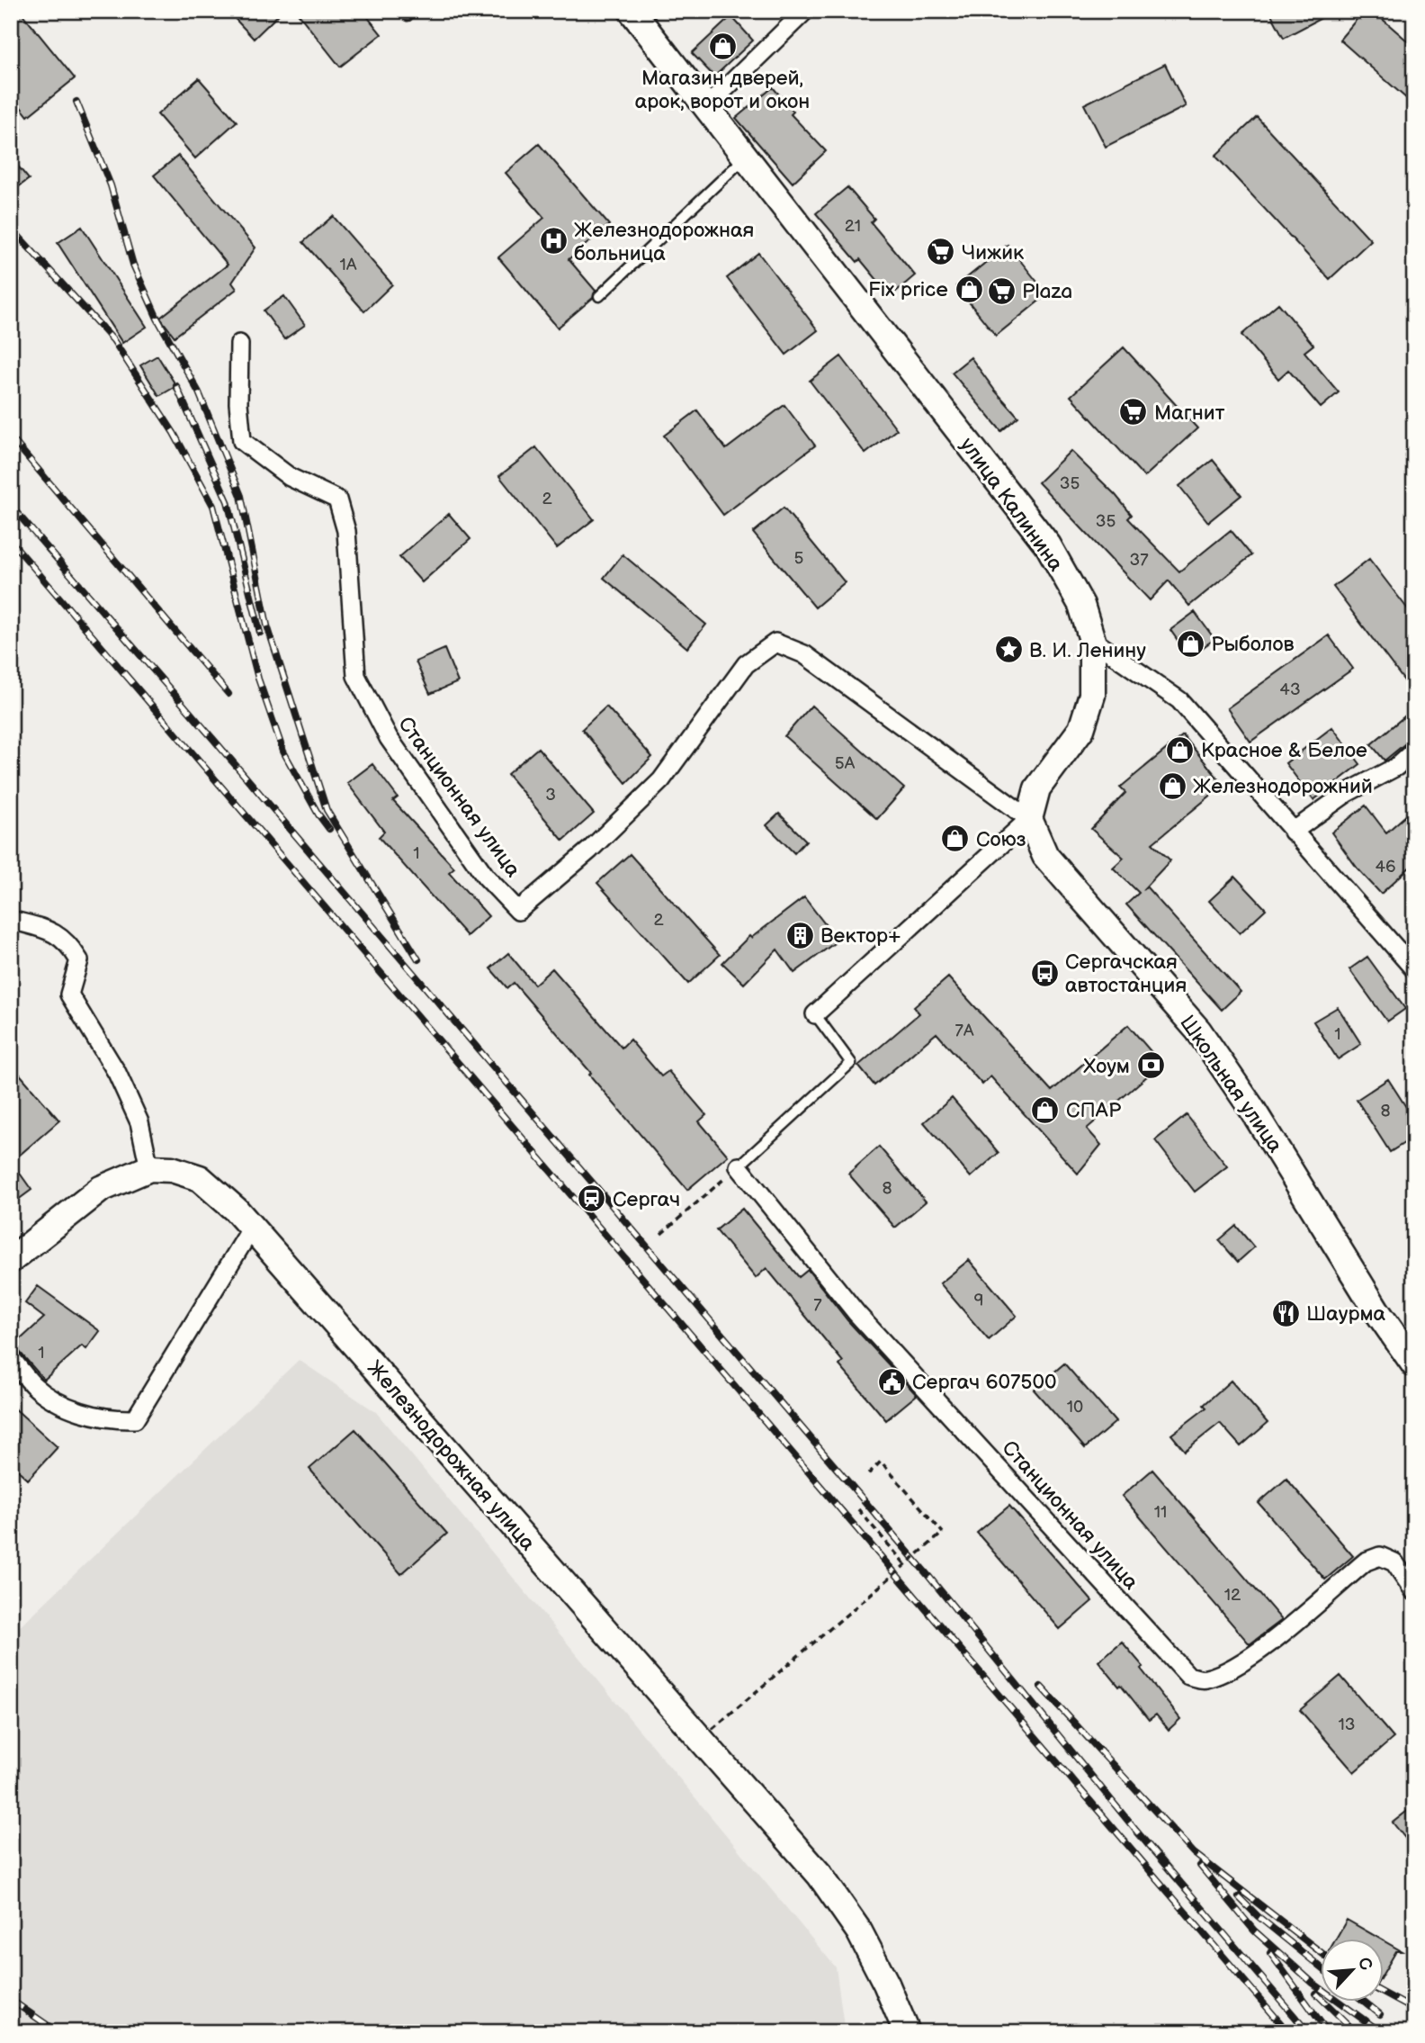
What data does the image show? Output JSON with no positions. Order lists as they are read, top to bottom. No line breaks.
{"streets":{"main road":["улица Калинина","Школьная улица","Железнодорожная улица"],"street":["Станционная улица"]},"crossings":[["улица Калинина","Станционная улица"],["улица Калинина","Школьная улица"],["Станционная улица","Школьная улица"]],"places":{"shop":["Магазин дверей, арок, ворот и окон","Fix price","Рыболов","Красное & Белое","Железнодорожний","Союз","СПАР"],"hospital":["Железнодорожная больница"],"supermarket":["Чижик","Plaza","Магнит"],"place":["В. И. Ленину"],"building":["Вектор+"],"bus stop":["Сергачская автостанция"],"bank":["Хоум"],"station":["Сергач"],"restaurant":["Шаурма"],"public building":["Сергач 607500"]},"house_numbers":["21","1А","35","2","35","5","37","43","5А","3","1","46","2","7А","1","8","8","9","7","1","10","11","12","13"],"north":"top right"}
